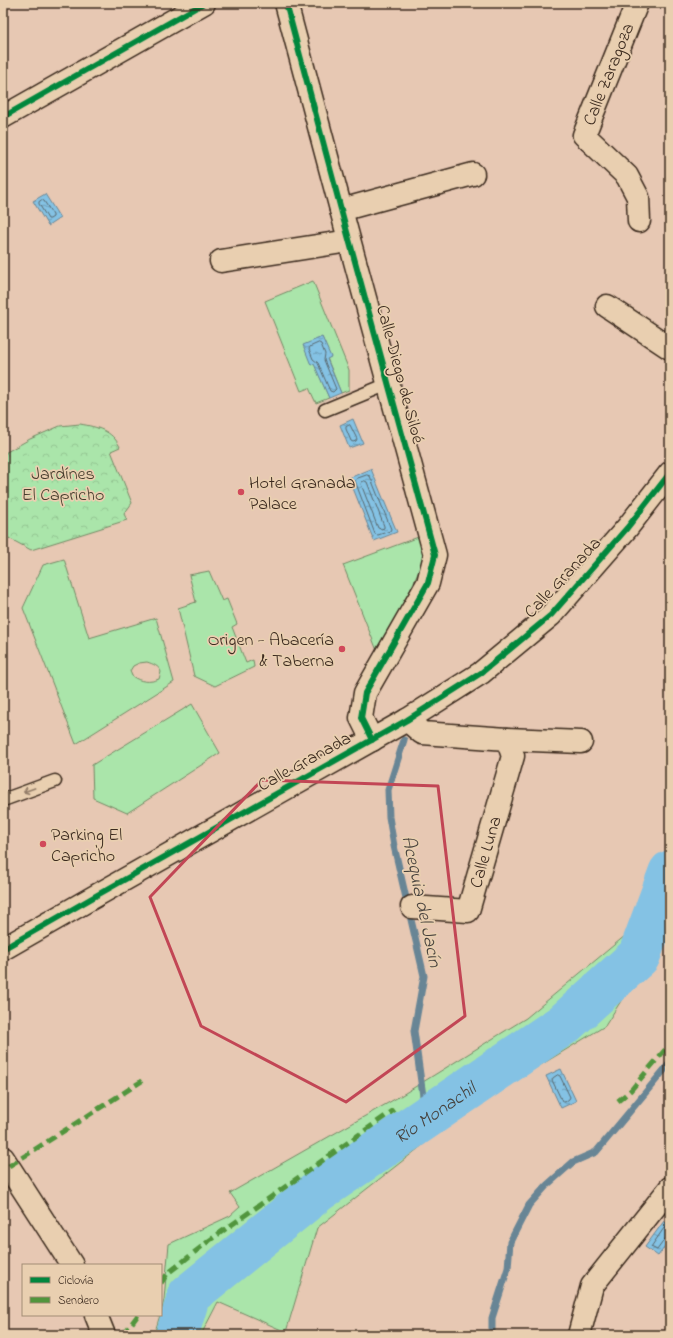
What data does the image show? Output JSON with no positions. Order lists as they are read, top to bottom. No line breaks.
{"streets":{"street":["Calle Zaragoza","Calle Diego de Siloé","Calle Granada","Calle Luna"]},"crossings":[["Calle Diego de Siloé","Calle Granada"]],"water":["Acequia del Jacín","Río Monachil"],"parks":["Jardínes El Capricho"],"places":["Hotel Granada Palace","Origen - Abacería & Taberna","Parking El Capricho"],"legend":["Ciclovía","Sendero"]}
